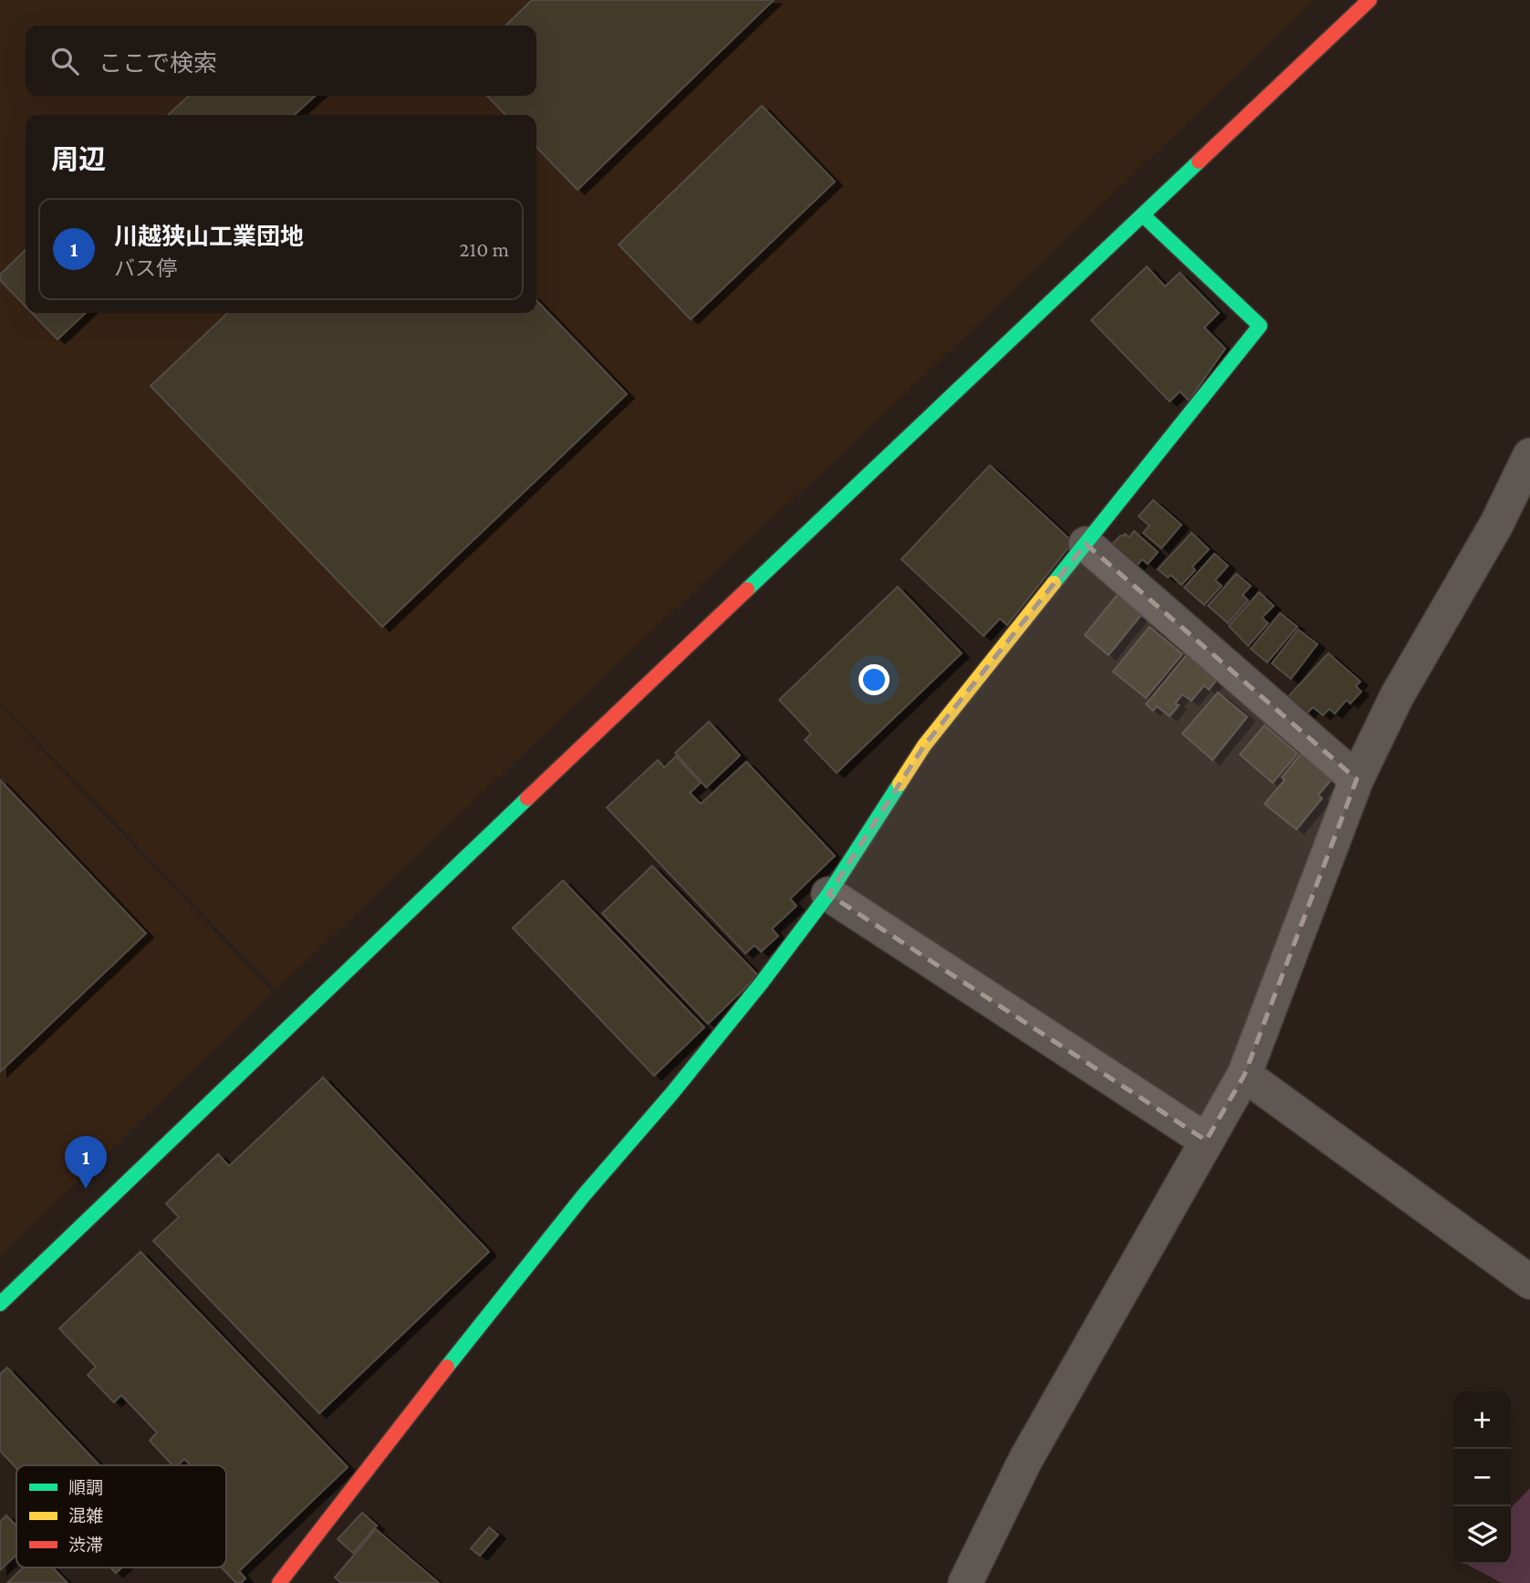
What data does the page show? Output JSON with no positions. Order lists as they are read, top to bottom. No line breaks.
{"legend":["順調","混雑","渋滞"],"page":{"search":"ここで検索","heading":"周辺","list":[{"mark":"1","name":"川越狭山工業団地","note":"バス停","value":"210 m"}],"pins":"1","map_buttons":["+","−"]}}
